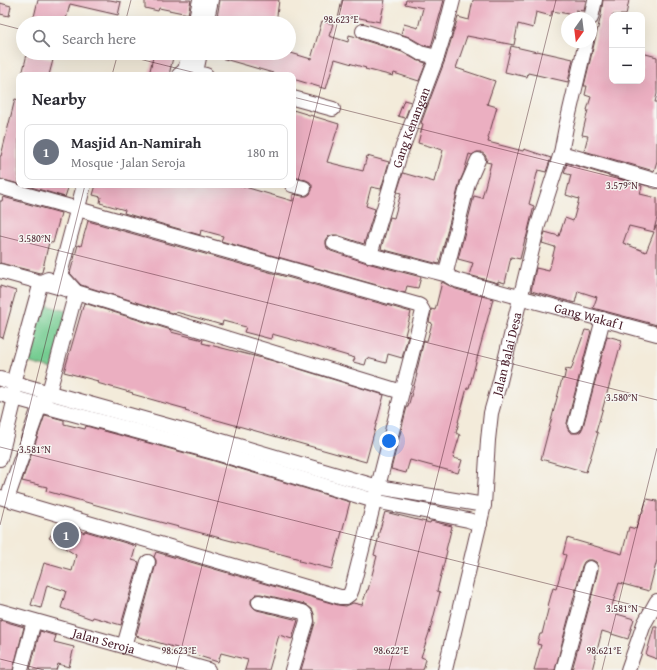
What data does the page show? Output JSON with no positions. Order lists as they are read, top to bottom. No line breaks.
{"streets":{"street":["Gang Kenangan","Gang Wakaf I","Jalan Balai Desa","Jalan Seroja"]},"crossings":[["Gang Kenangan","Gang Wakaf I"],["Gang Wakaf I","Jalan Balai Desa"]],"north":"bottom","page":{"map_buttons":["+","−"],"search":"Search here","heading":"Nearby","list":[{"mark":"1","name":"Masjid An-Namirah","note":"Mosque · Jalan Seroja","value":"180 m"}],"pins":"1"},"coordinates":["98.623°E","3.579°N","3.580°N","3.581°N","98.622°E","98.621°E"]}
